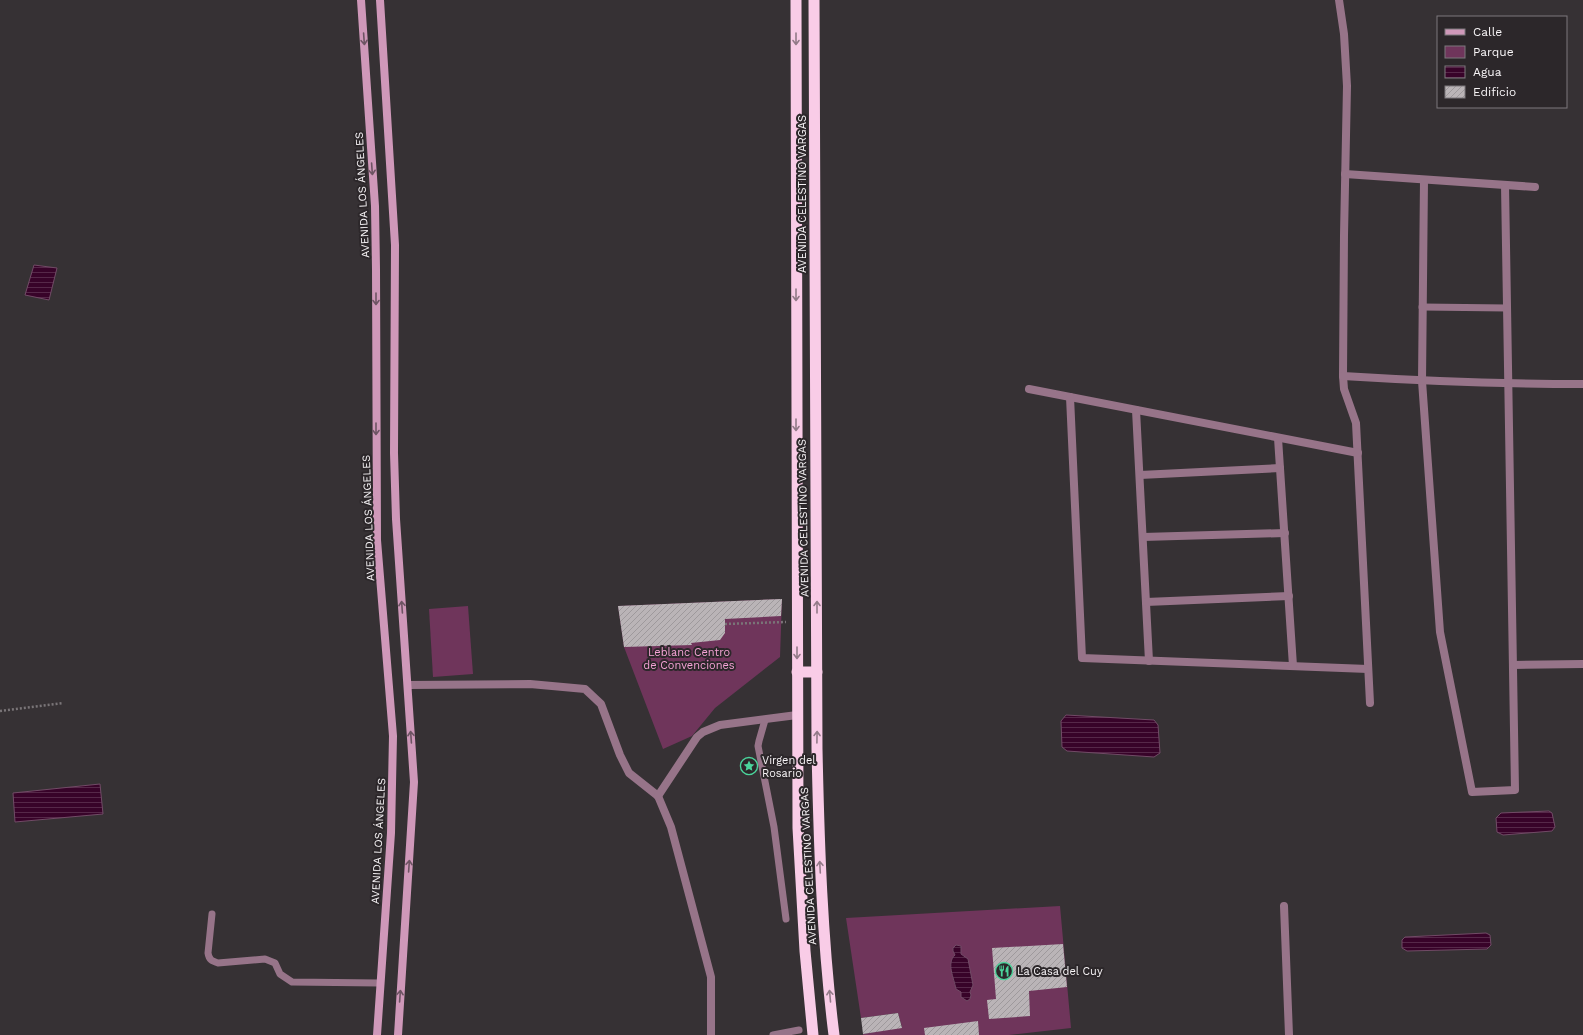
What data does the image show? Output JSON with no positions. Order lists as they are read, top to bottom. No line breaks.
{"streets":{"highway":["AVENIDA CELESTINO VARGAS"],"main road":["AVENIDA LOS ÁNGELES"]},"parks":["Leblanc Centro de Convenciones"],"places":{"place":["Virgen del Rosario"],"restaurant":["La Casa del Cuy"]},"legend":["Calle","Parque","Agua","Edificio"]}
